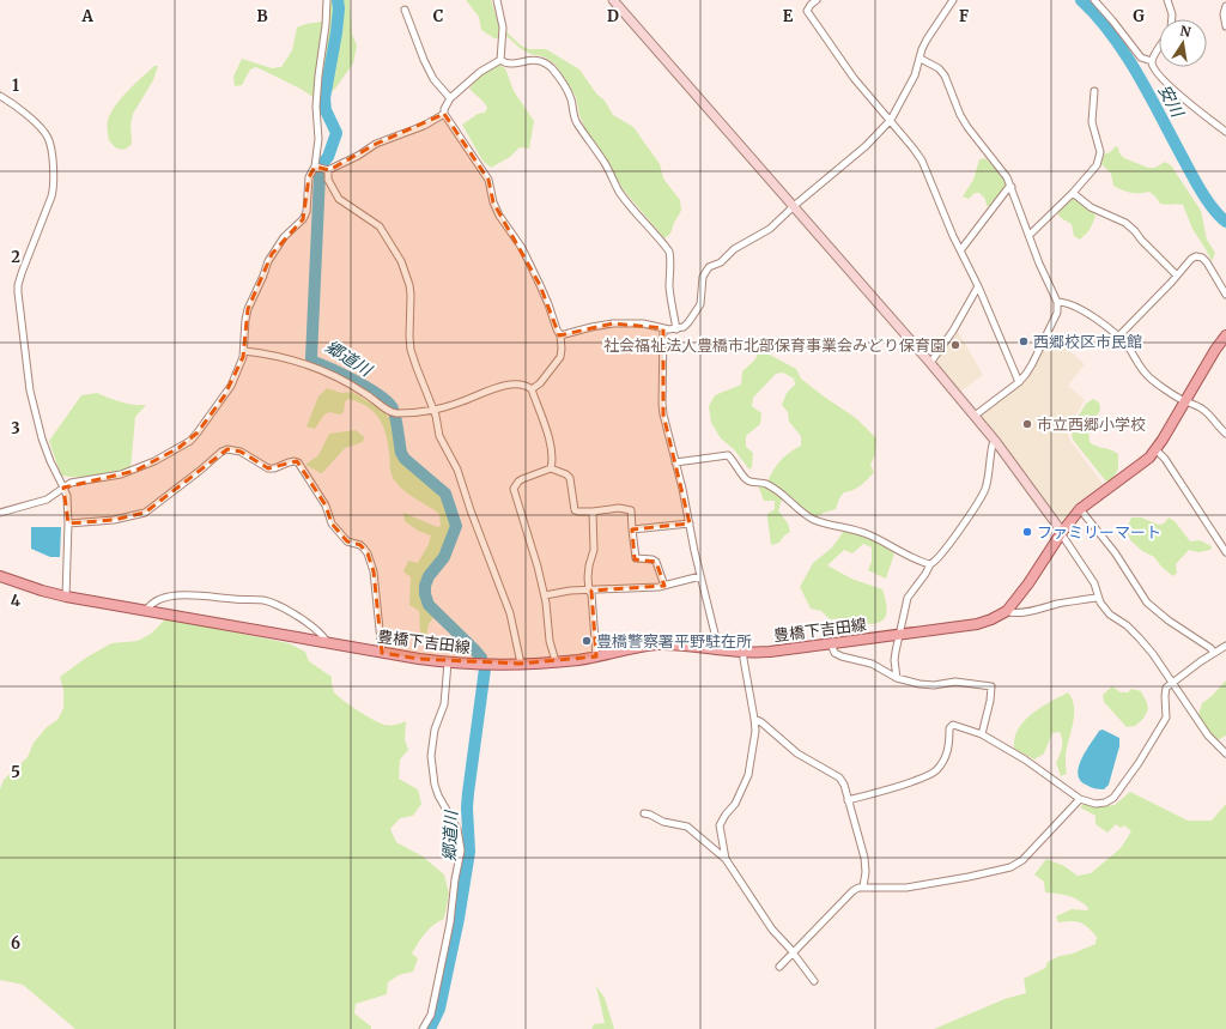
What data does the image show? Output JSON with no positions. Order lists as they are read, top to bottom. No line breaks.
{"streets":{"main road":["豊橋下吉田線"]},"water":["安川","郷道川"],"places":["西郷校区市民館","社会福祉法人豊橋市北部保育事業会みどり保育園","市立西郷小学校","ファミリーマート","豊橋警察署平野駐在所"],"north":"top","grid":{"columns":["A","B","C","D","E","F","G"],"rows":["1","2","3","4","5","6"]}}
